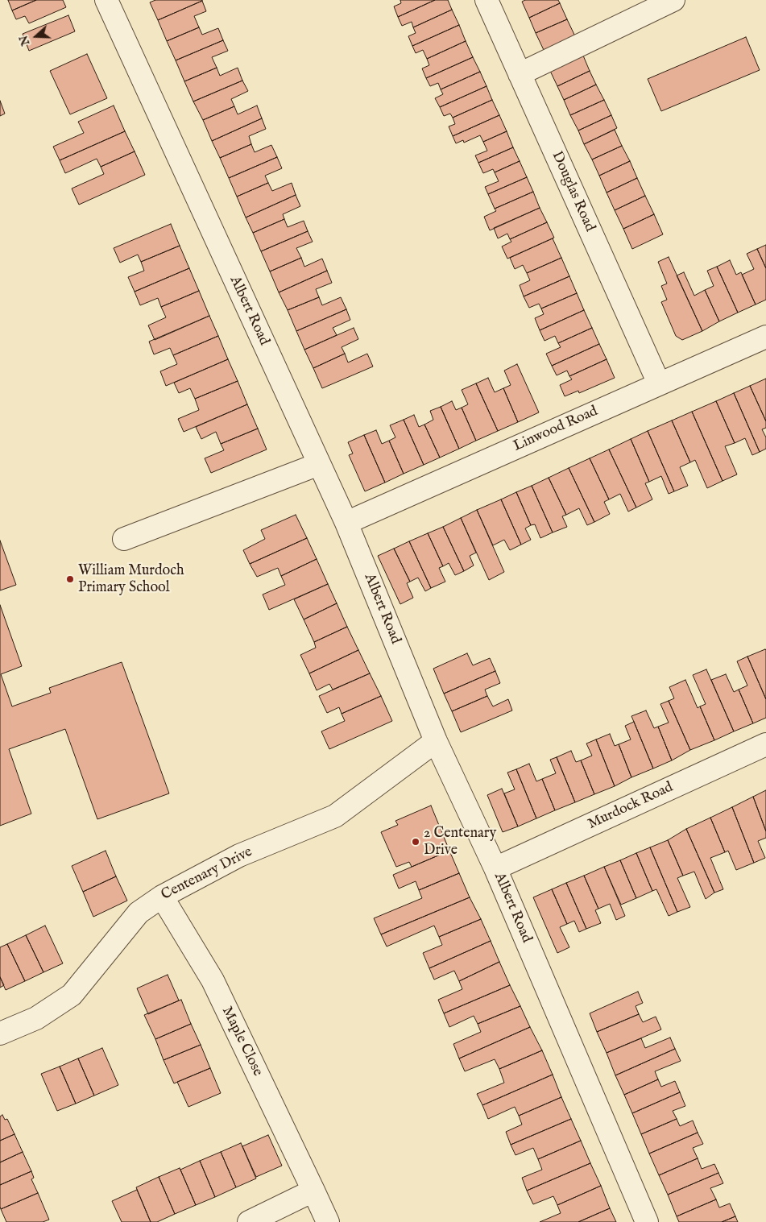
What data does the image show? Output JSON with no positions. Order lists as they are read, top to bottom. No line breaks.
{"streets":{"street":["Douglas Road","Albert Road","Linwood Road","Murdock Road","Centenary Drive","Maple Close"]},"crossings":[["Douglas Road","Linwood Road"],["Albert Road","Linwood Road"],["Albert Road","Murdock Road"],["Albert Road","Centenary Drive"],["Centenary Drive","Maple Close"]],"places":["William Murdoch Primary School","2 Centenary Drive"],"north":"left"}
